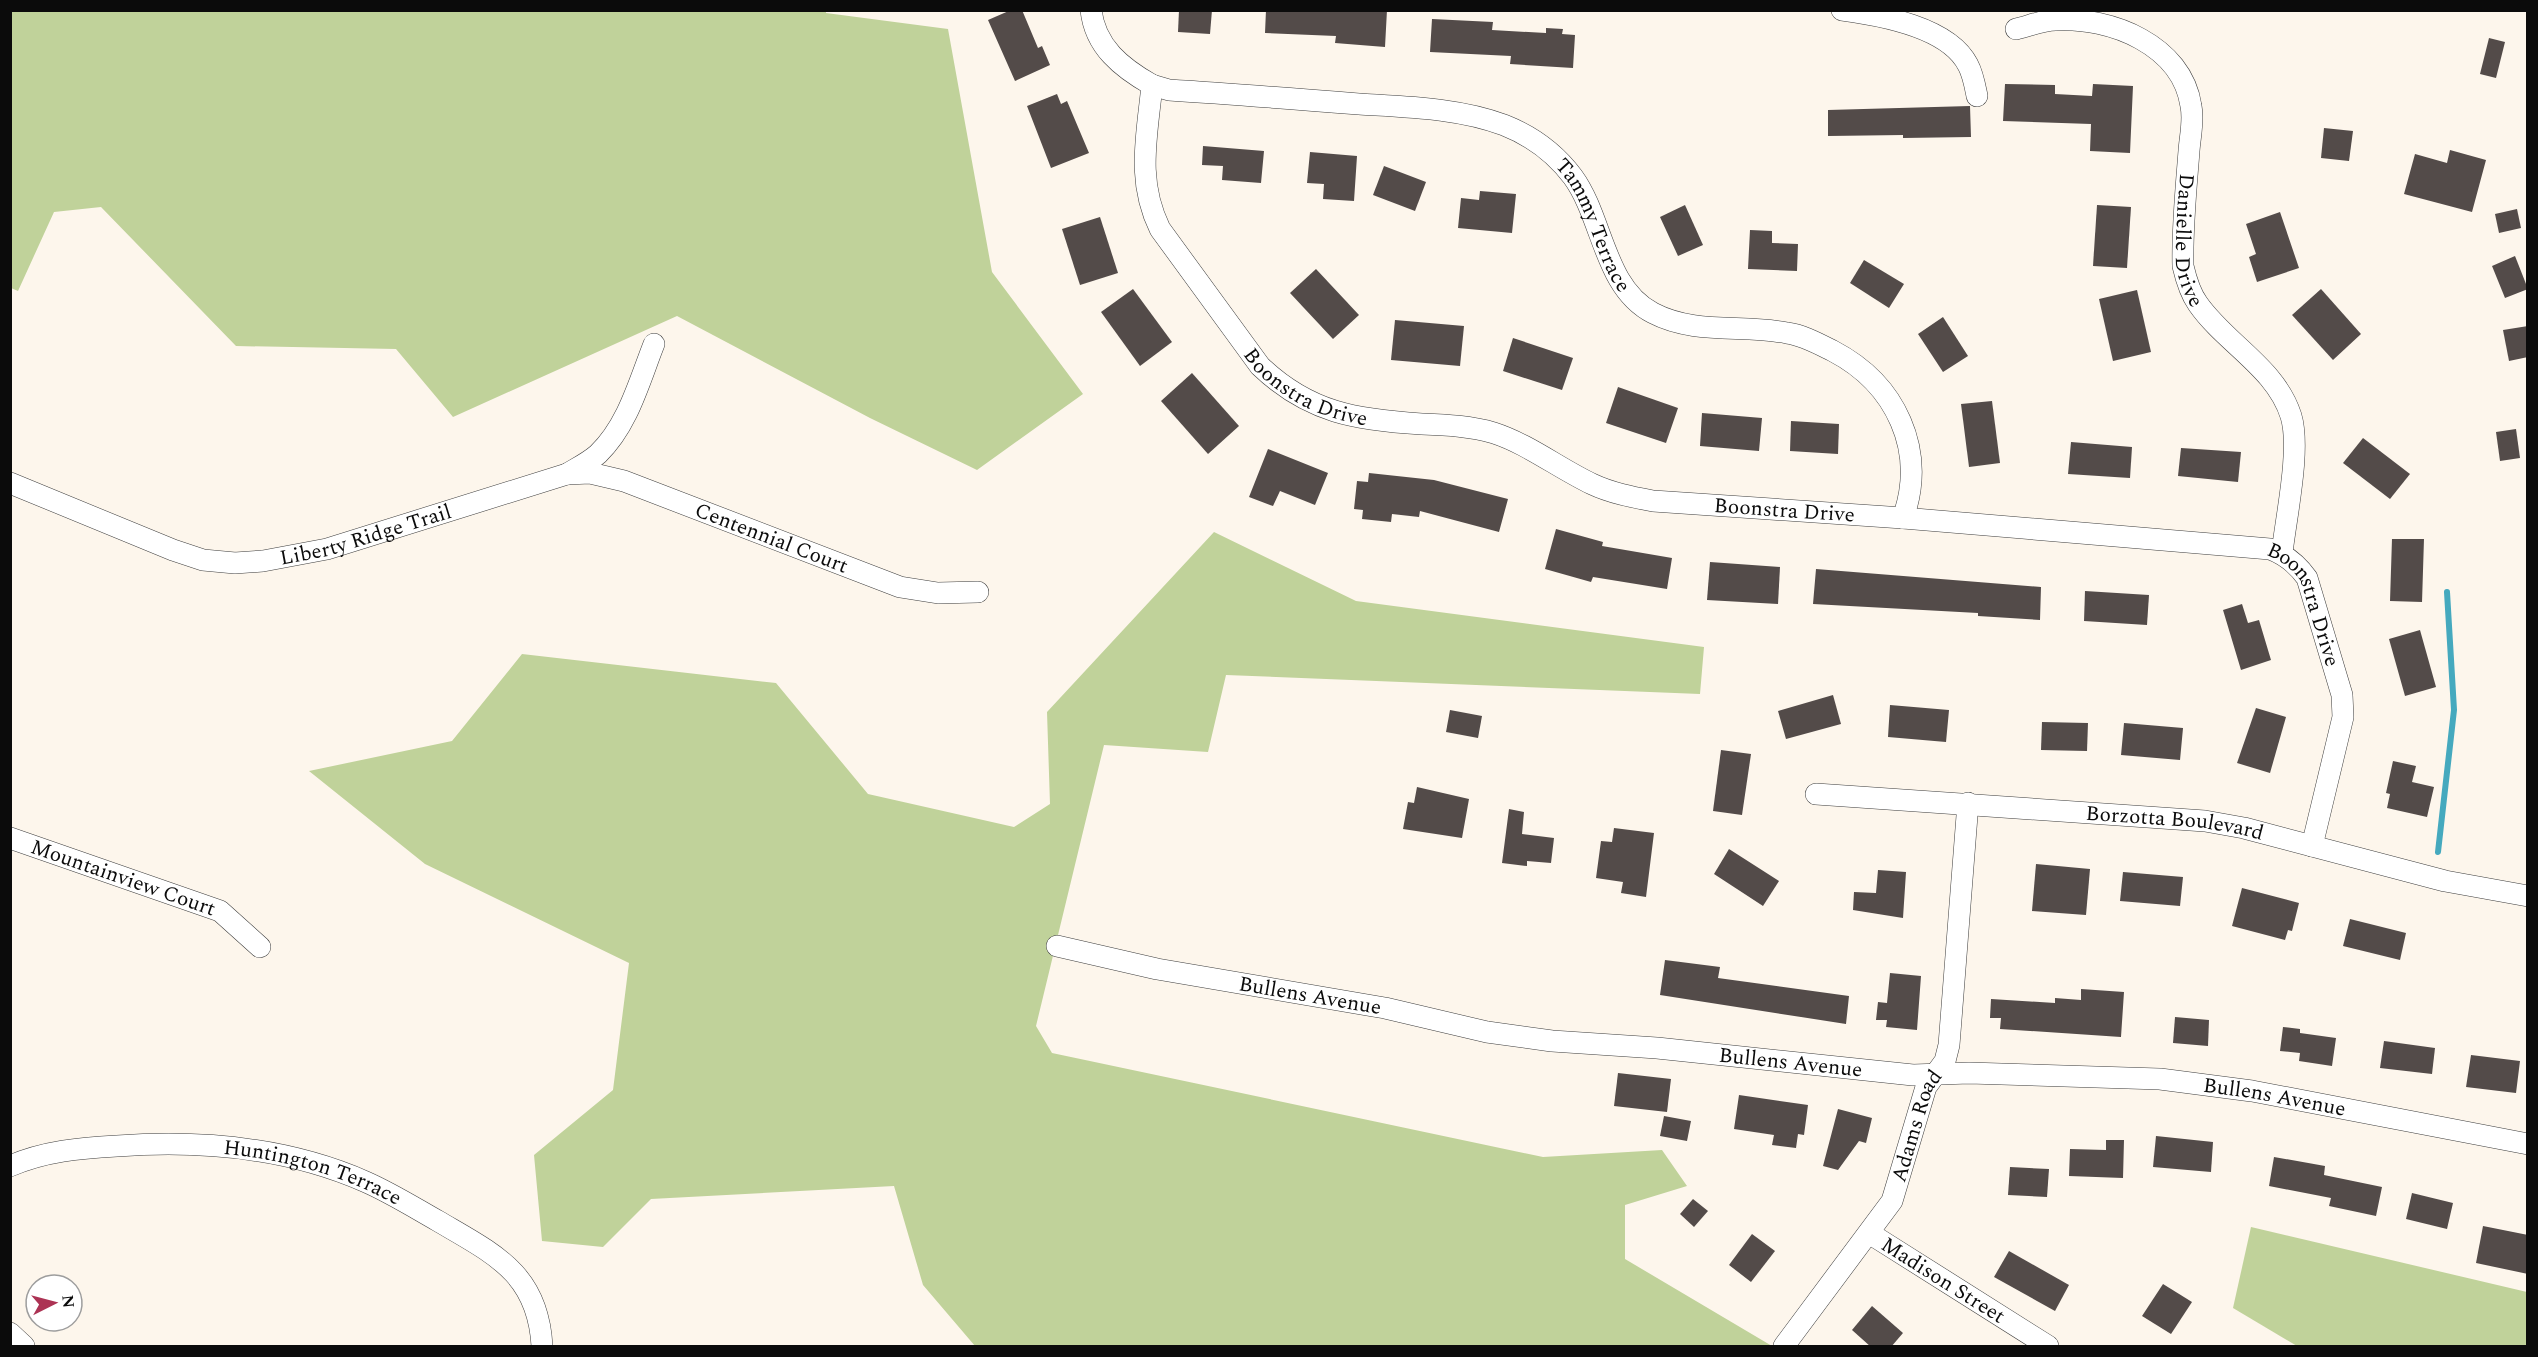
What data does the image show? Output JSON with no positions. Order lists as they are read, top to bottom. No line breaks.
{"streets":{"street":["Tammy Terrace","Danielle Drive","Boonstra Drive","Liberty Ridge Trail","Centennial Court","Borzotta Boulevard","Mountainview Court","Bullens Avenue","Adams Road","Huntington Terrace","Madison Street"]},"crossings":[["Tammy Terrace","Boonstra Drive"],["Danielle Drive","Boonstra Drive"],["Boonstra Drive","Borzotta Boulevard"],["Liberty Ridge Trail","Centennial Court"],["Borzotta Boulevard","Adams Road"],["Bullens Avenue","Adams Road"],["Adams Road","Madison Street"]],"north":"right"}
